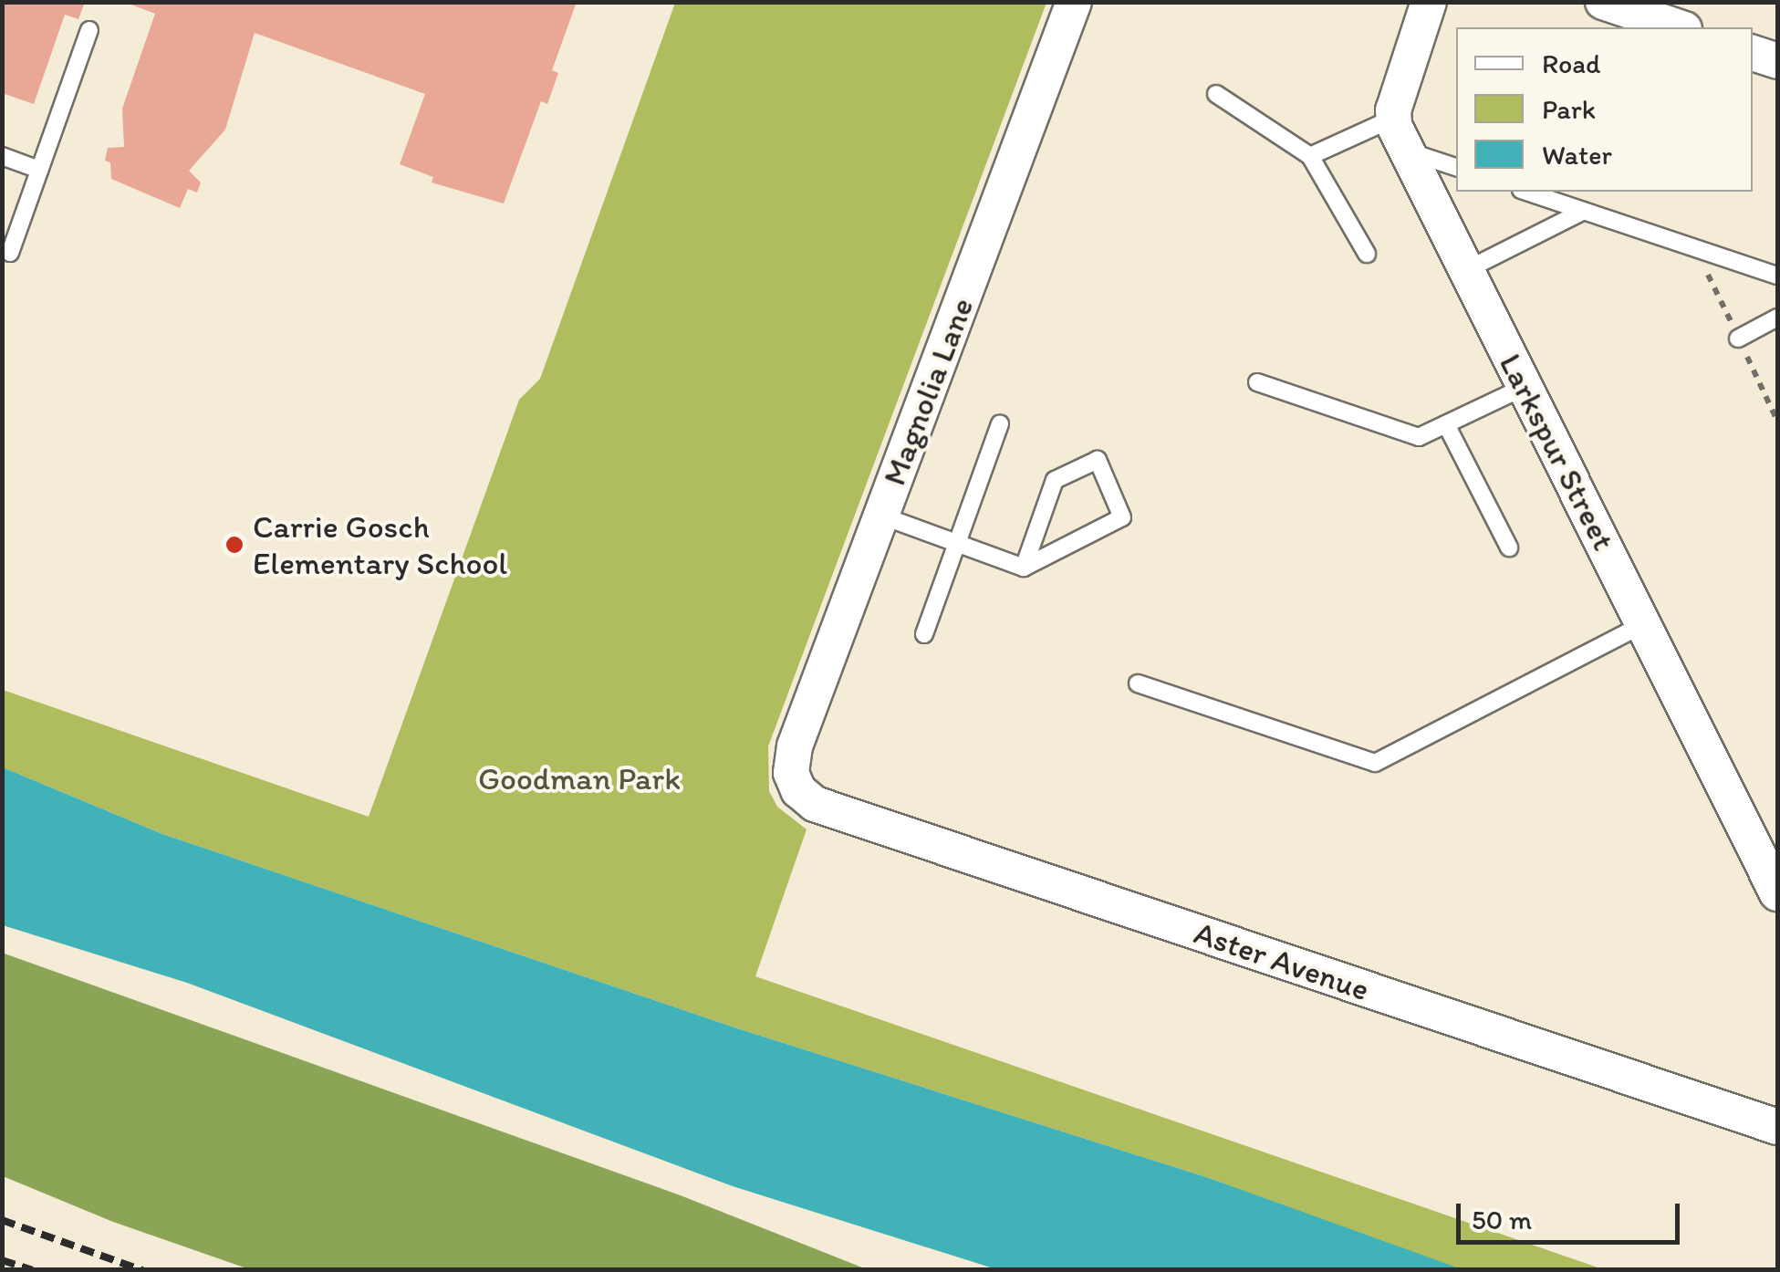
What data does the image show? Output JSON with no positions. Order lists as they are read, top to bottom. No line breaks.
{"streets":{"street":["Magnolia Lane","Larkspur Street","Aster Avenue"]},"crossings":[["Magnolia Lane","Aster Avenue"]],"parks":["Goodman Park"],"places":["Carrie Gosch Elementary School"],"legend":["Road","Park","Water"],"scale_bar":"50 m"}
